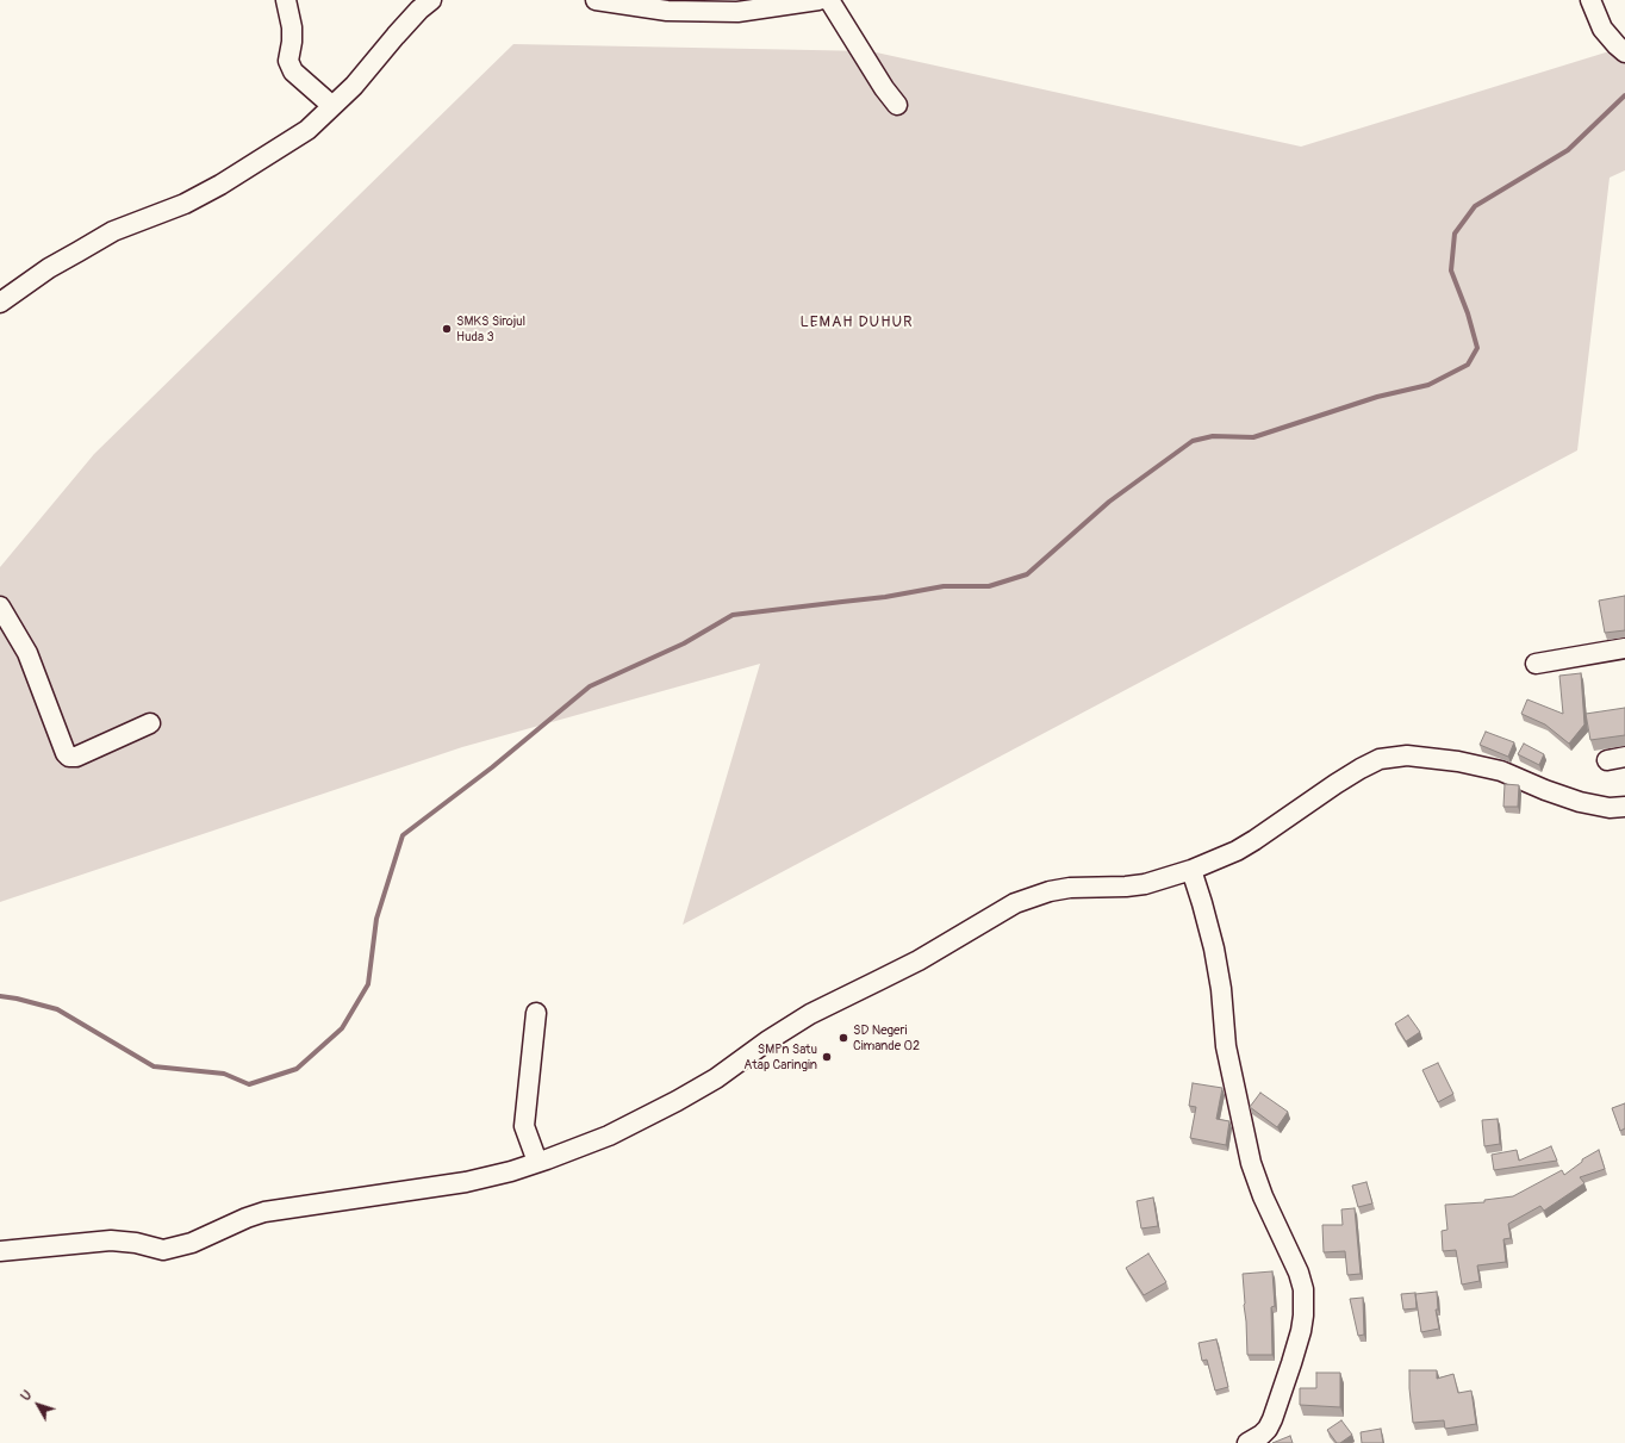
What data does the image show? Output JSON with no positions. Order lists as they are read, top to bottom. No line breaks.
{"districts":["LEMAH DUHUR"],"places":["SMKS Sirojul Huda 3","SD Negeri Cimande 02","SMPn Satu Atap Caringin"],"north":"top left"}
